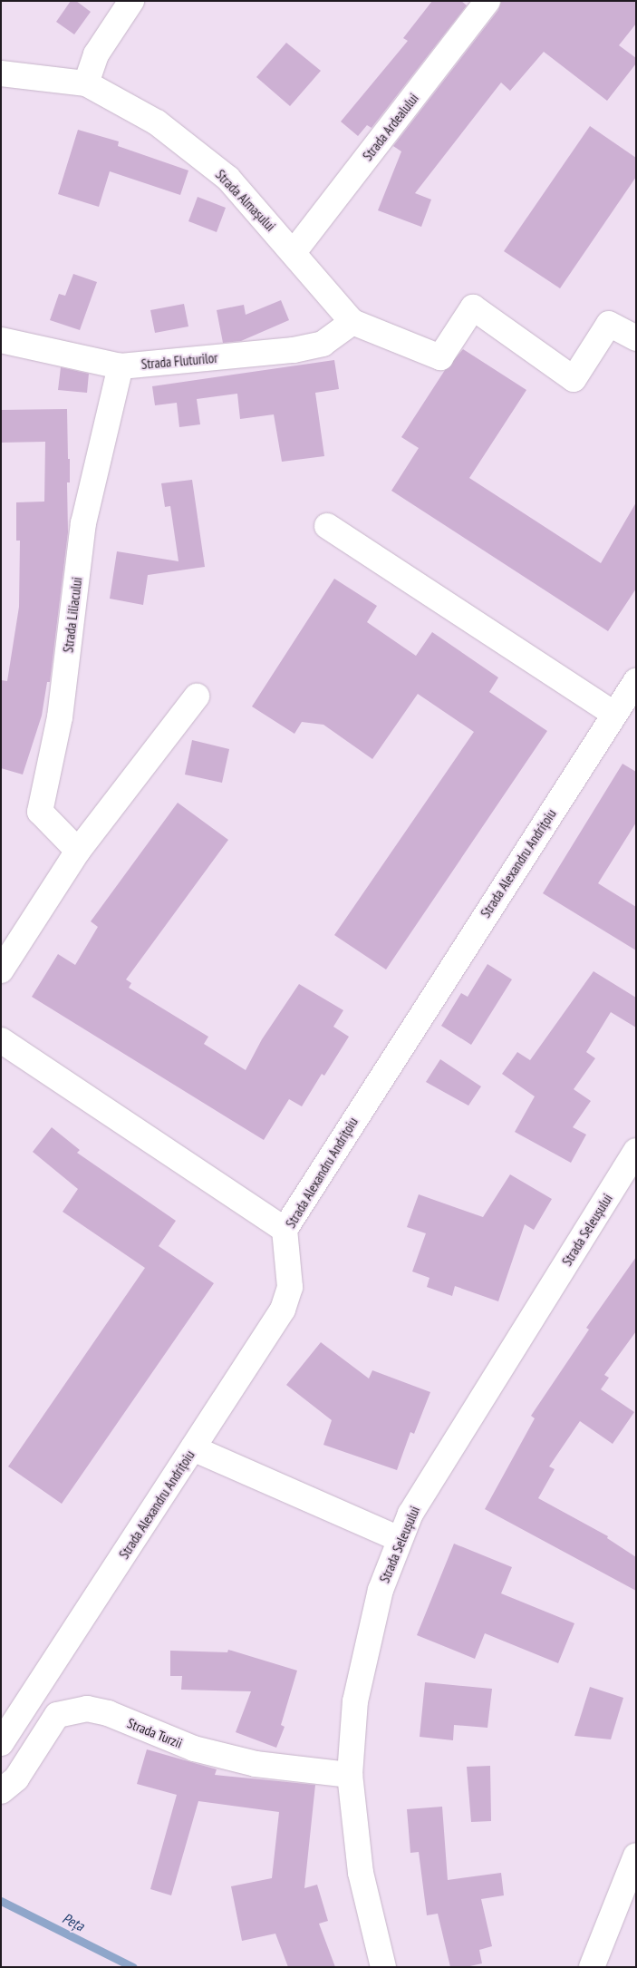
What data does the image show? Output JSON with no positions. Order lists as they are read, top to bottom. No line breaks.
{"streets":{"street":["Strada Ardealului","Strada Almașului","Strada Fluturilor","Strada Liliacului","Strada Alexandru Andrițoiu","Strada Seleușului","Strada Turzii"]},"crossings":[["Strada Ardealului","Strada Almașului"],["Strada Almașului","Strada Fluturilor"],["Strada Fluturilor","Strada Liliacului"],["Strada Seleușului","Strada Turzii"]],"water":["Peța"]}
